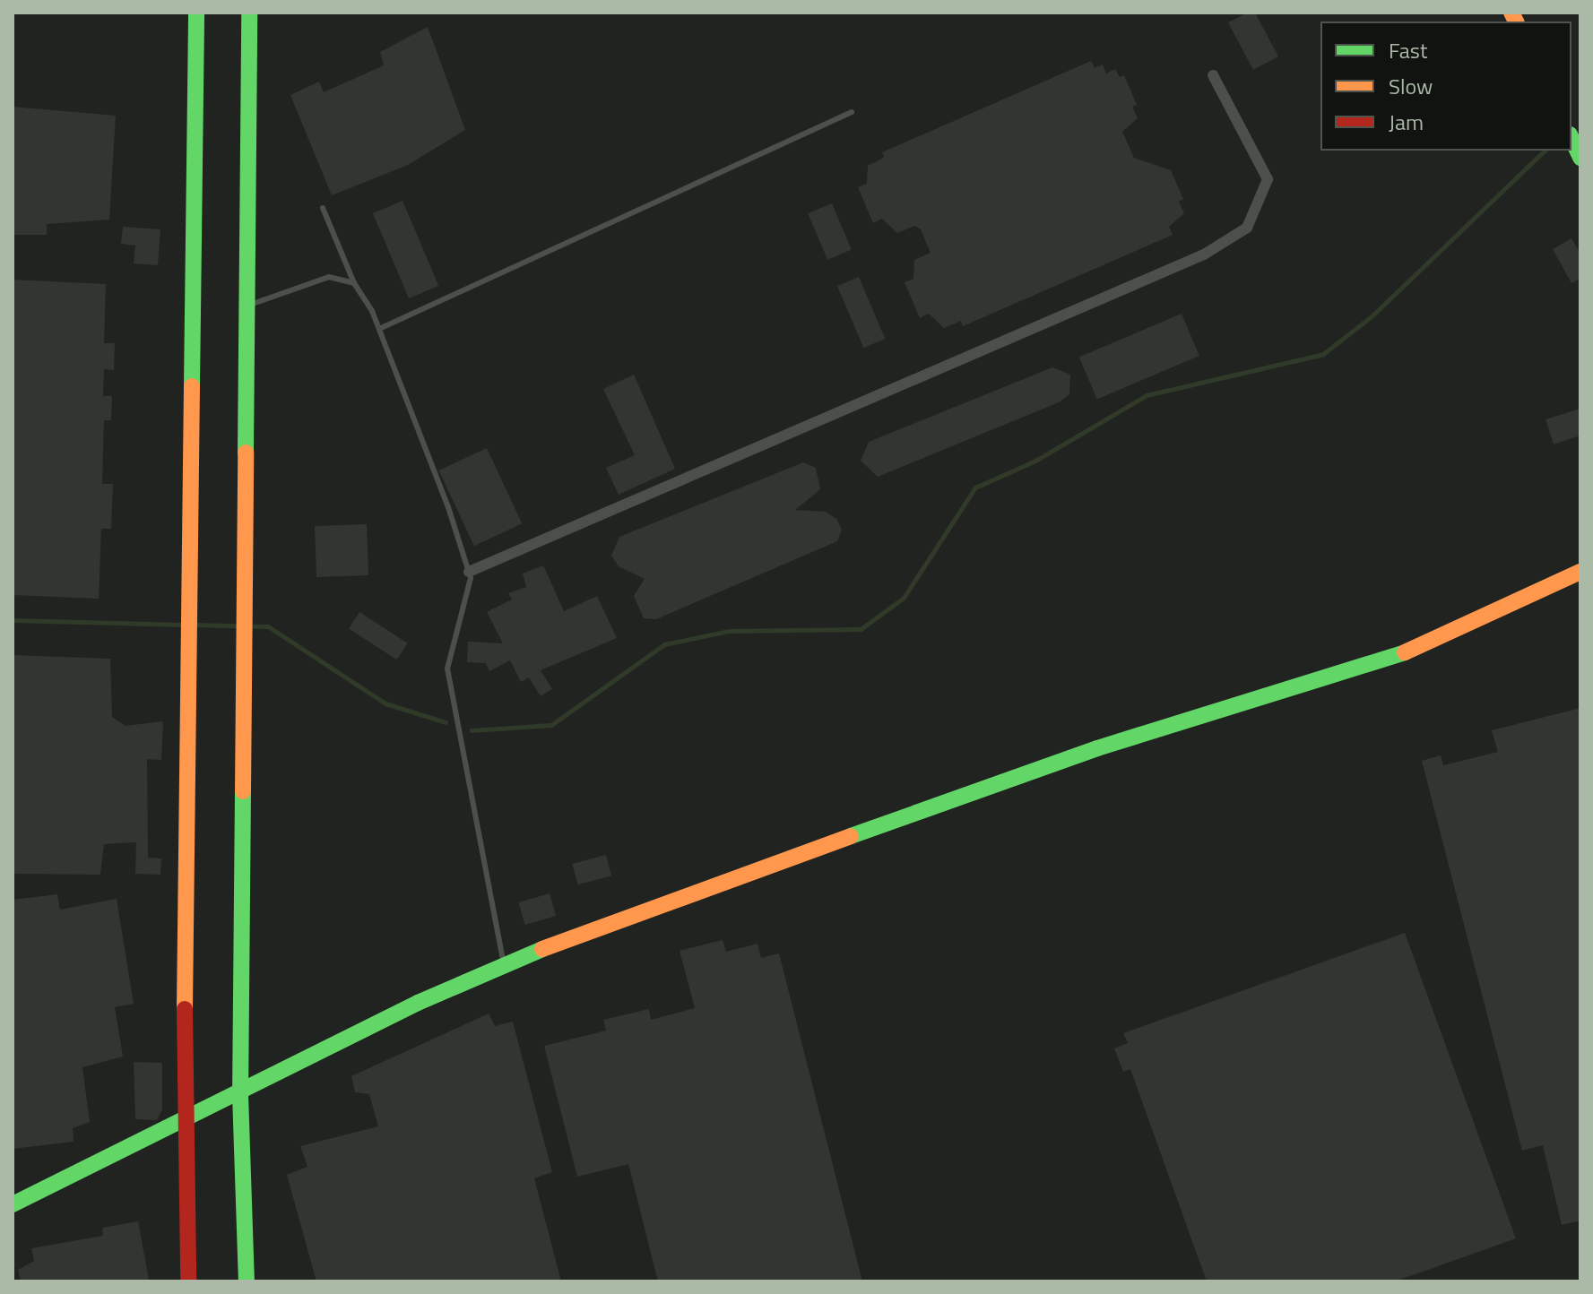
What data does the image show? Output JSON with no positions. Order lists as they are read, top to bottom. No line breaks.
{"legend":["Fast","Slow","Jam"]}
